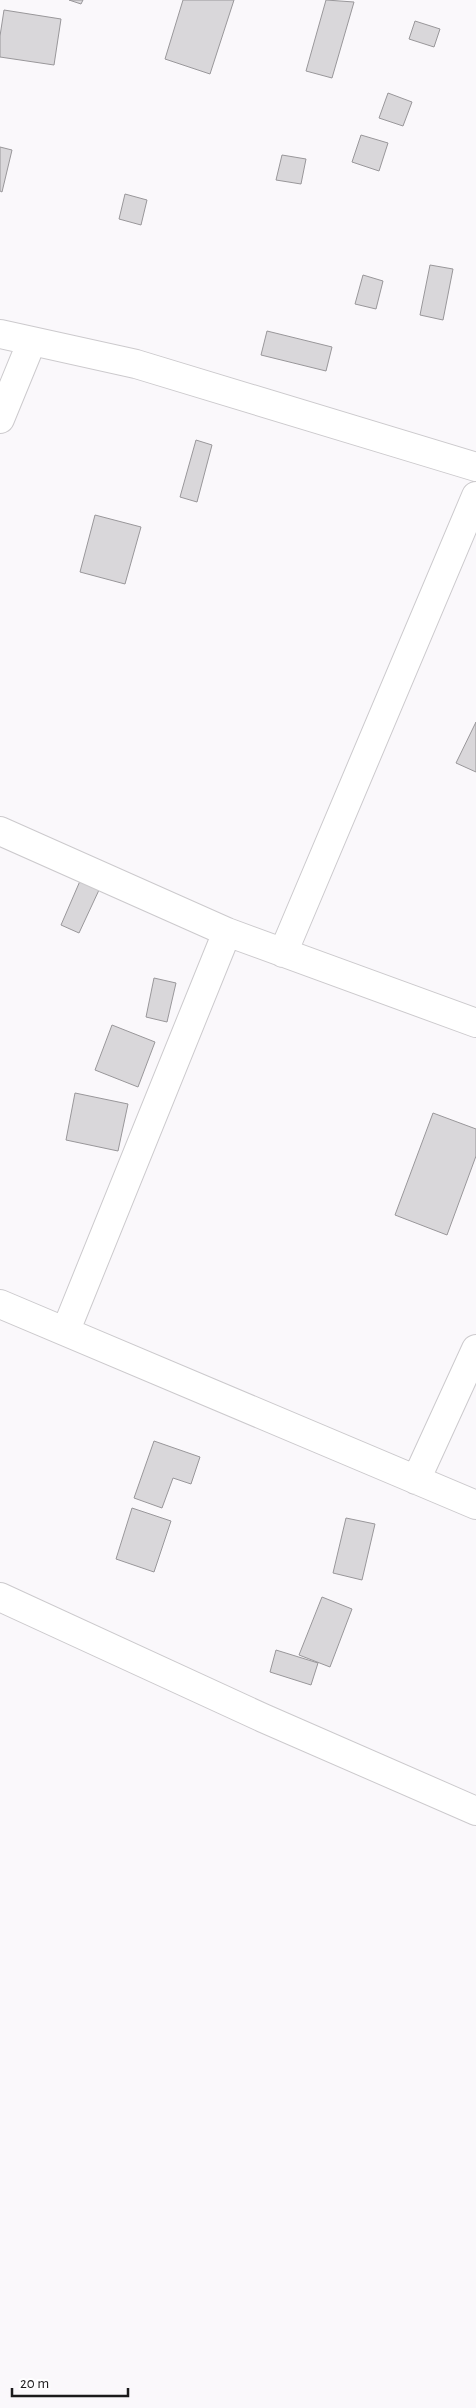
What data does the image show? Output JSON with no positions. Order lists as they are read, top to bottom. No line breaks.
{"scale_bar":"20 m"}
